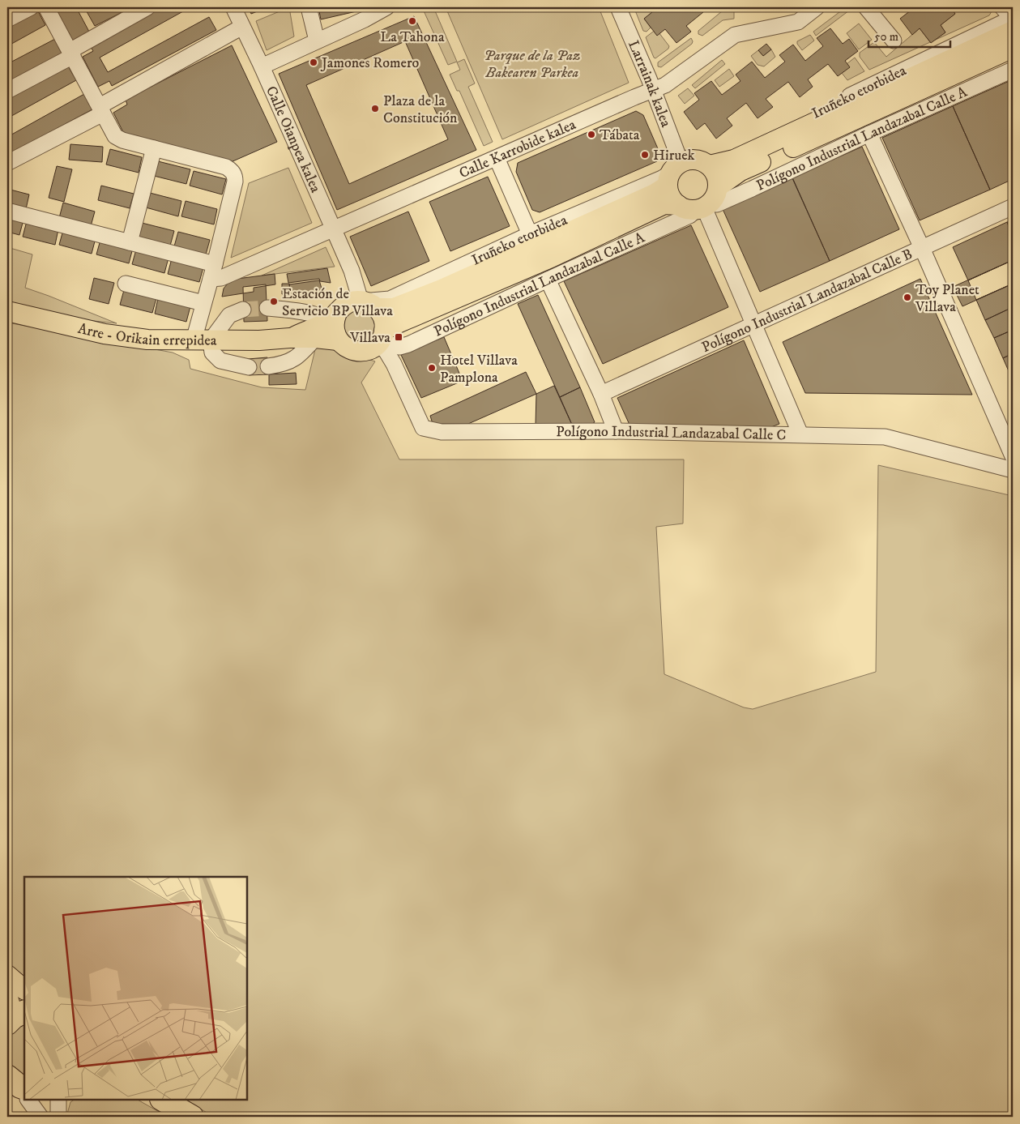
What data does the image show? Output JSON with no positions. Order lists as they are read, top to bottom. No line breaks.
{"streets":{"main road":["Iruñeko etorbidea","Arre - Orikain errepidea"],"street":["Larrainak kalea","Calle Oianpea kalea","Polígono Industrial Landazabal Calle A","Calle Karrobide kalea","Polígono Industrial Landazabal Calle B","Polígono Industrial Landazabal Calle C"]},"crossings":[["Larrainak kalea","Iruñeko etorbidea"],["Larrainak kalea","Polígono Industrial Landazabal Calle A"],["Larrainak kalea","Calle Karrobide kalea"],["Iruñeko etorbidea","Calle Oianpea kalea"],["Iruñeko etorbidea","Polígono Industrial Landazabal Calle A"],["Iruñeko etorbidea","Polígono Industrial Landazabal Calle C"],["Calle Oianpea kalea","Polígono Industrial Landazabal Calle A"],["Calle Oianpea kalea","Calle Karrobide kalea"],["Calle Oianpea kalea","Polígono Industrial Landazabal Calle C"],["Polígono Industrial Landazabal Calle A","Polígono Industrial Landazabal Calle C"]],"parks":["Parque de la Paz Bakearen Parkea"],"places":{"other":["La Tahona","Jamones Romero","Plaza de la Constitución","Tábata","Hiruek","Toy Planet Villava","Estación de Servicio BP Villava","Hotel Villava Pamplona"],"transit":["Villava"]},"scale_bar":"50 m"}
